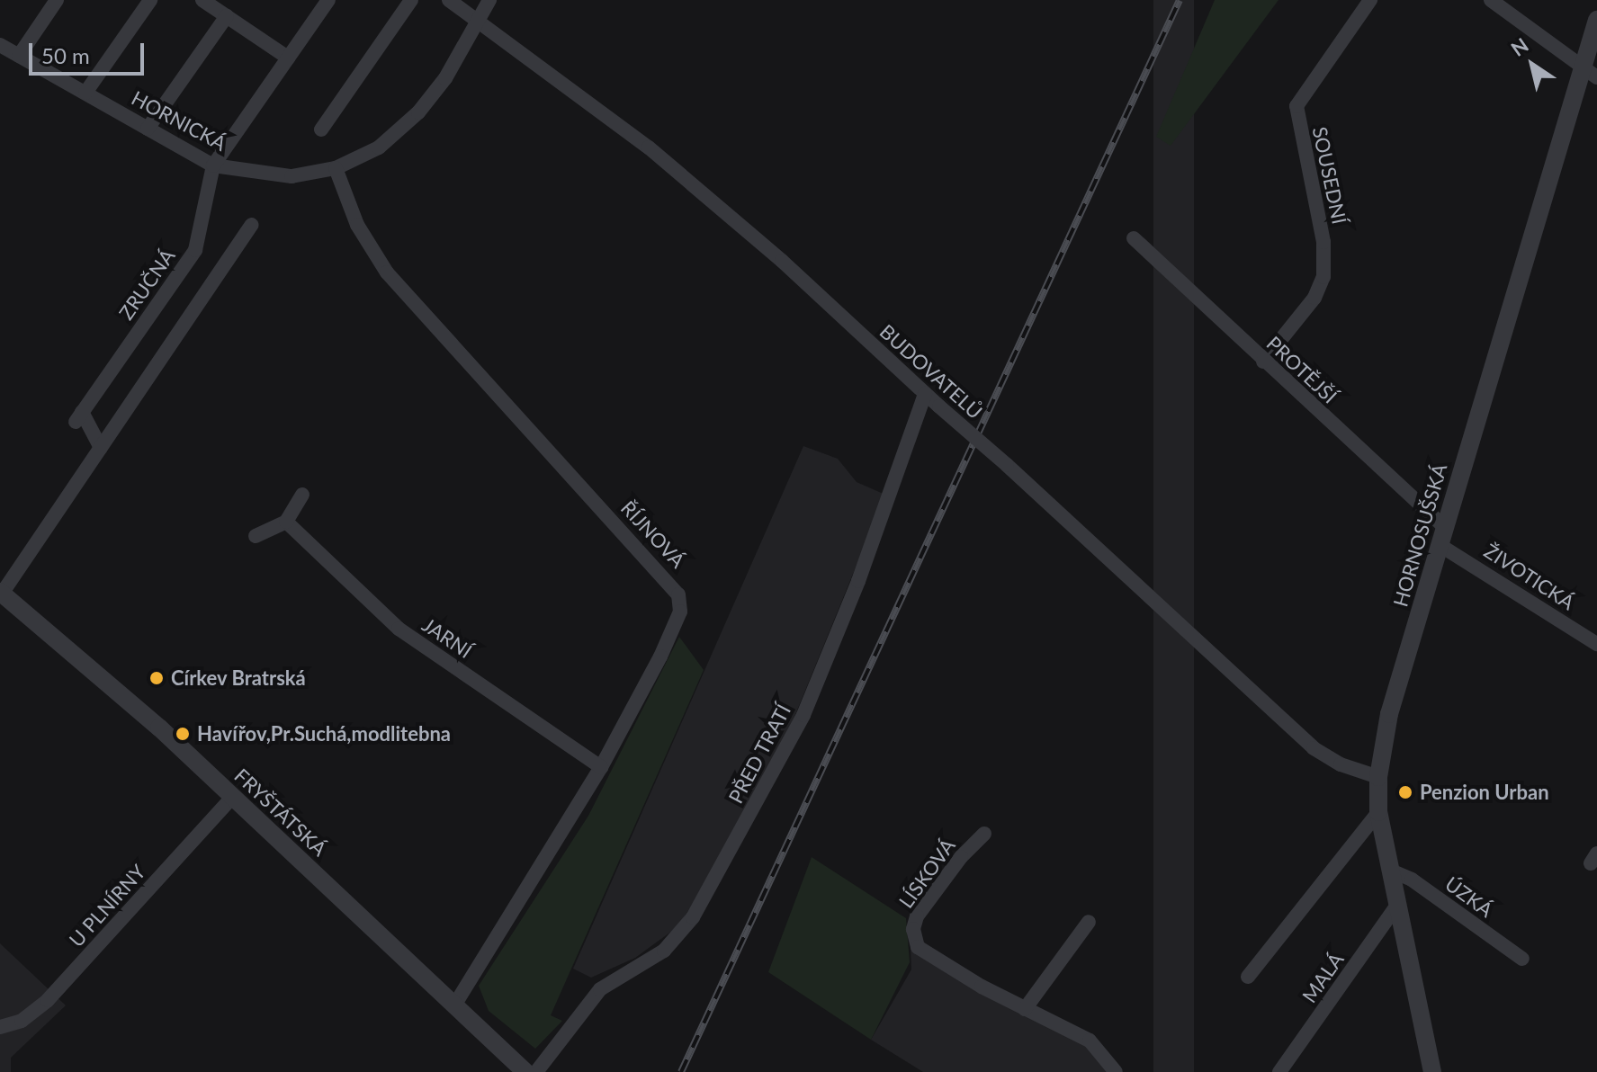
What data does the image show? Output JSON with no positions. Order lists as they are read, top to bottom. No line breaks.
{"streets":{"street":["HORNICKÁ","SOUSEDNÍ","ZRUČNÁ","PROTĚJŠÍ","BUDOVATELŮ","ŘÍJNOVÁ","HORNOSUŠSKÁ","ŽIVOTICKÁ","JARNÍ","PŘED TRATÍ","FRYŠTÁTSKÁ","LÍSKOVÁ","ÚZKÁ","U PLNÍRNY","MALÁ"]},"crossings":[["HORNICKÁ","ZRUČNÁ"],["HORNICKÁ","BUDOVATELŮ"],["HORNICKÁ","ŘÍJNOVÁ"],["SOUSEDNÍ","PROTĚJŠÍ"],["PROTĚJŠÍ","HORNOSUŠSKÁ"],["BUDOVATELŮ","HORNOSUŠSKÁ"],["BUDOVATELŮ","PŘED TRATÍ"],["ŘÍJNOVÁ","JARNÍ"],["ŘÍJNOVÁ","FRYŠTÁTSKÁ"],["HORNOSUŠSKÁ","ŽIVOTICKÁ"],["HORNOSUŠSKÁ","ÚZKÁ"],["HORNOSUŠSKÁ","MALÁ"],["FRYŠTÁTSKÁ","U PLNÍRNY"]],"places":["Církev Bratrská","Havířov,Pr.Suchá,modlitebna","Penzion Urban"],"scale_bar":"50 m","north":"top left"}
